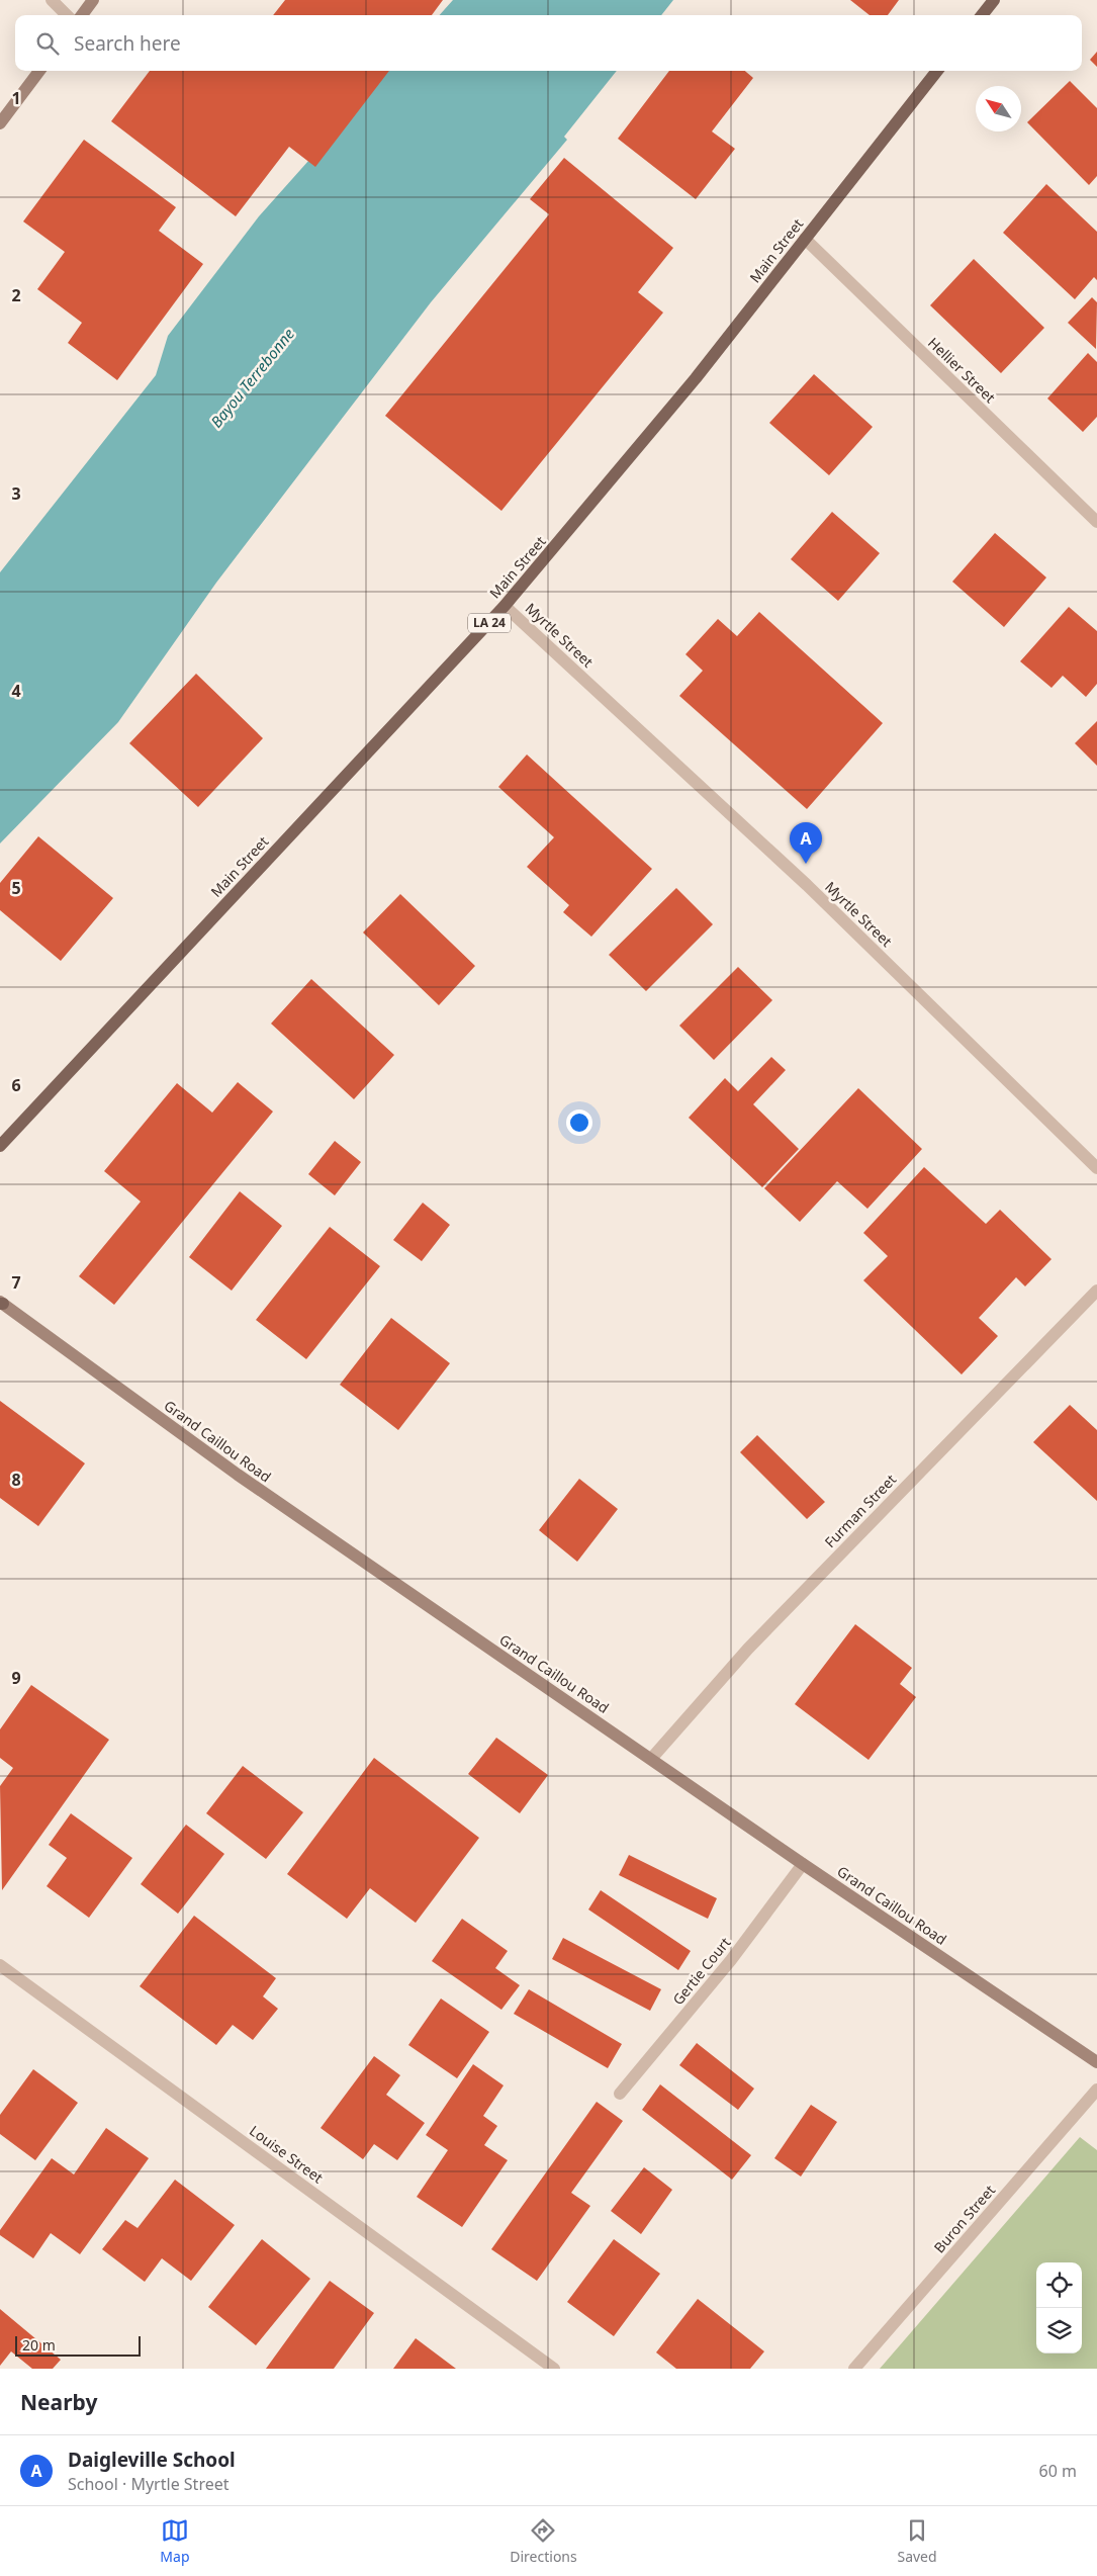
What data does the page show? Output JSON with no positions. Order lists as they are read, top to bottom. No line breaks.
{"streets":{"main road":["Main Street","LA 24","Grand Caillou Road"],"street":["Hellier Street","Myrtle Street","Furman Street","Gertie Court","Louise Street","Buron Street"]},"crossings":[["Main Street","Hellier Street"],["Main Street","Myrtle Street"],["Grand Caillou Road","Furman Street"],["Grand Caillou Road","Gertie Court"]],"water":["Bayou Terrebonne"],"scale_bar":"20 m","north":"top left","page":{"search":"Search here","pins":"A","scale":"20 m","heading":"Nearby","list":[{"mark":"A","name":"Daigleville School","note":"School · Myrtle Street","value":"60 m"}],"nav":["Map","Directions","Saved"]},"grid":{"rows":["1","2","3","4","5","6","7","8","9"]}}
